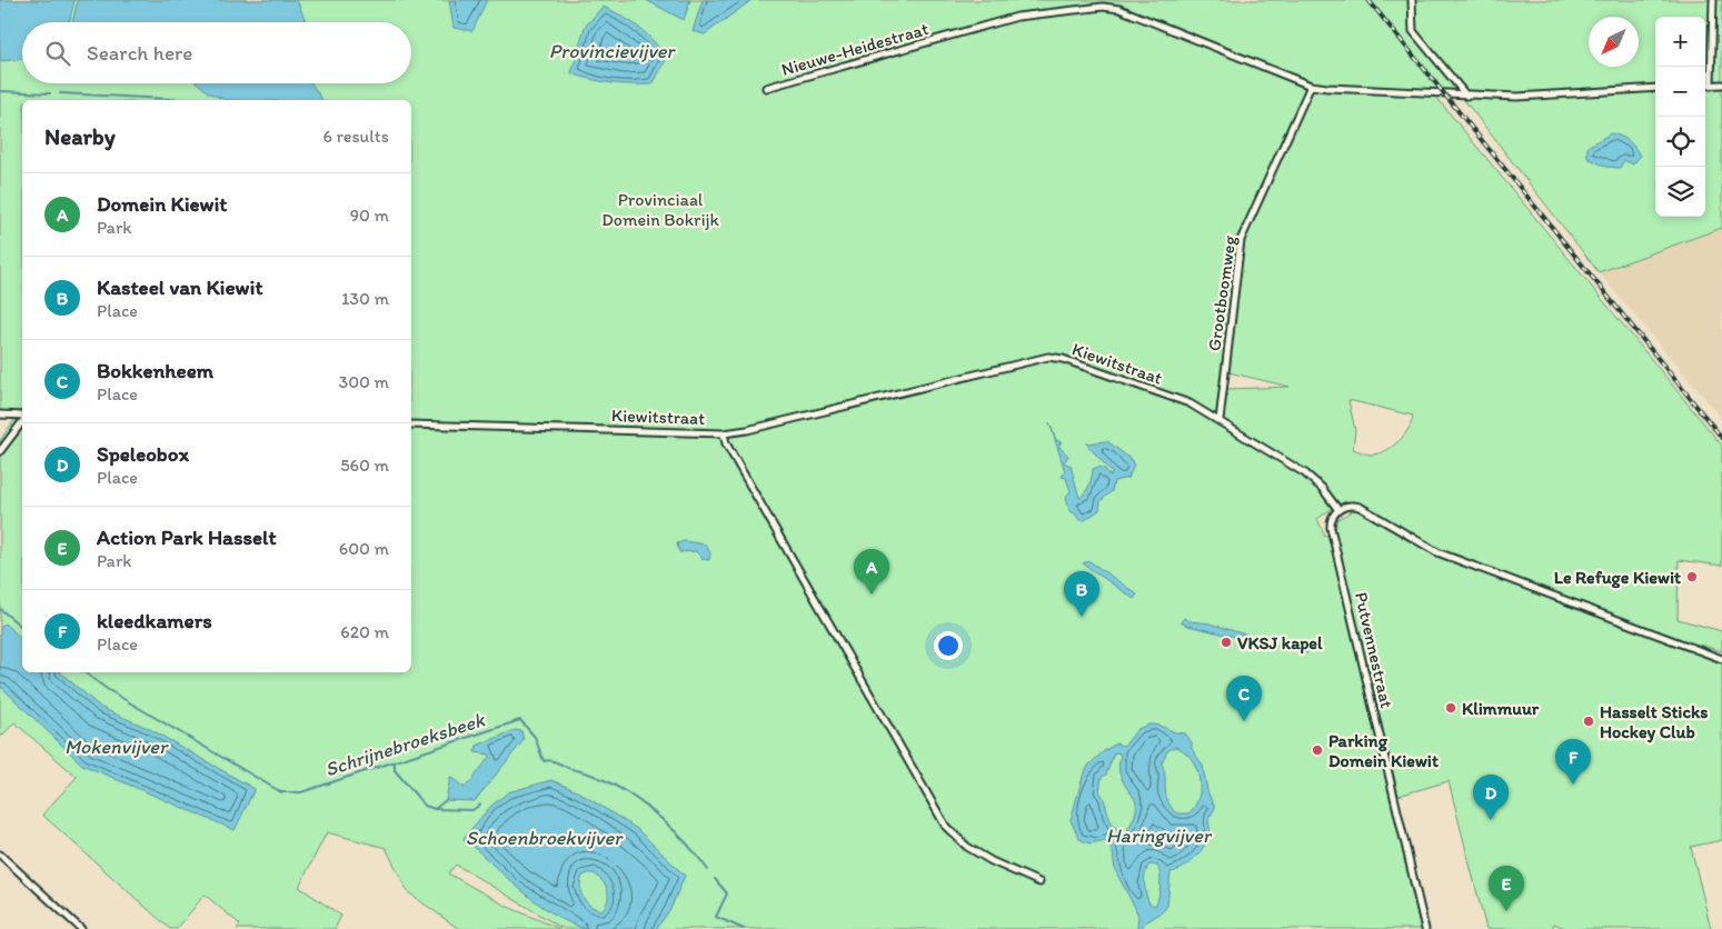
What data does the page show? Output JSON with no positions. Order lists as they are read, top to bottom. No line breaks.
{"streets":{"street":["Nieuwe-Heidestraat","Grootboomweg","Kiewitstraat","Putvennestraat"]},"crossings":[["Nieuwe-Heidestraat","Grootboomweg"],["Grootboomweg","Kiewitstraat"],["Kiewitstraat","Putvennestraat"]],"water":["Provincievijver","Schrijnebroeksbeek","Mokenvijver","Haringvijver","Schoenbroekvijver"],"parks":["Provinciaal Domein Bokrijk"],"places":["Le Refuge Kiewit","VKSJ kapel","Klimmuur","Hasselt Sticks Hockey Club","Parking Domein Kiewit"],"north":"bottom left","page":{"map_buttons":["+","−"],"search":"Search here","heading":["Nearby","6 results"],"list":[{"mark":"A","name":"Domein Kiewit","note":"Park","value":"90 m"},{"mark":"B","name":"Kasteel van Kiewit","note":"Place","value":"130 m"},{"mark":"C","name":"Bokkenheem","note":"Place","value":"300 m"},{"mark":"D","name":"Speleobox","note":"Place","value":"560 m"},{"mark":"E","name":"Action Park Hasselt","note":"Park","value":"600 m"},{"mark":"F","name":"kleedkamers","note":"Place","value":"620 m"}],"pins":["A","B","C","F","D","E"]}}
